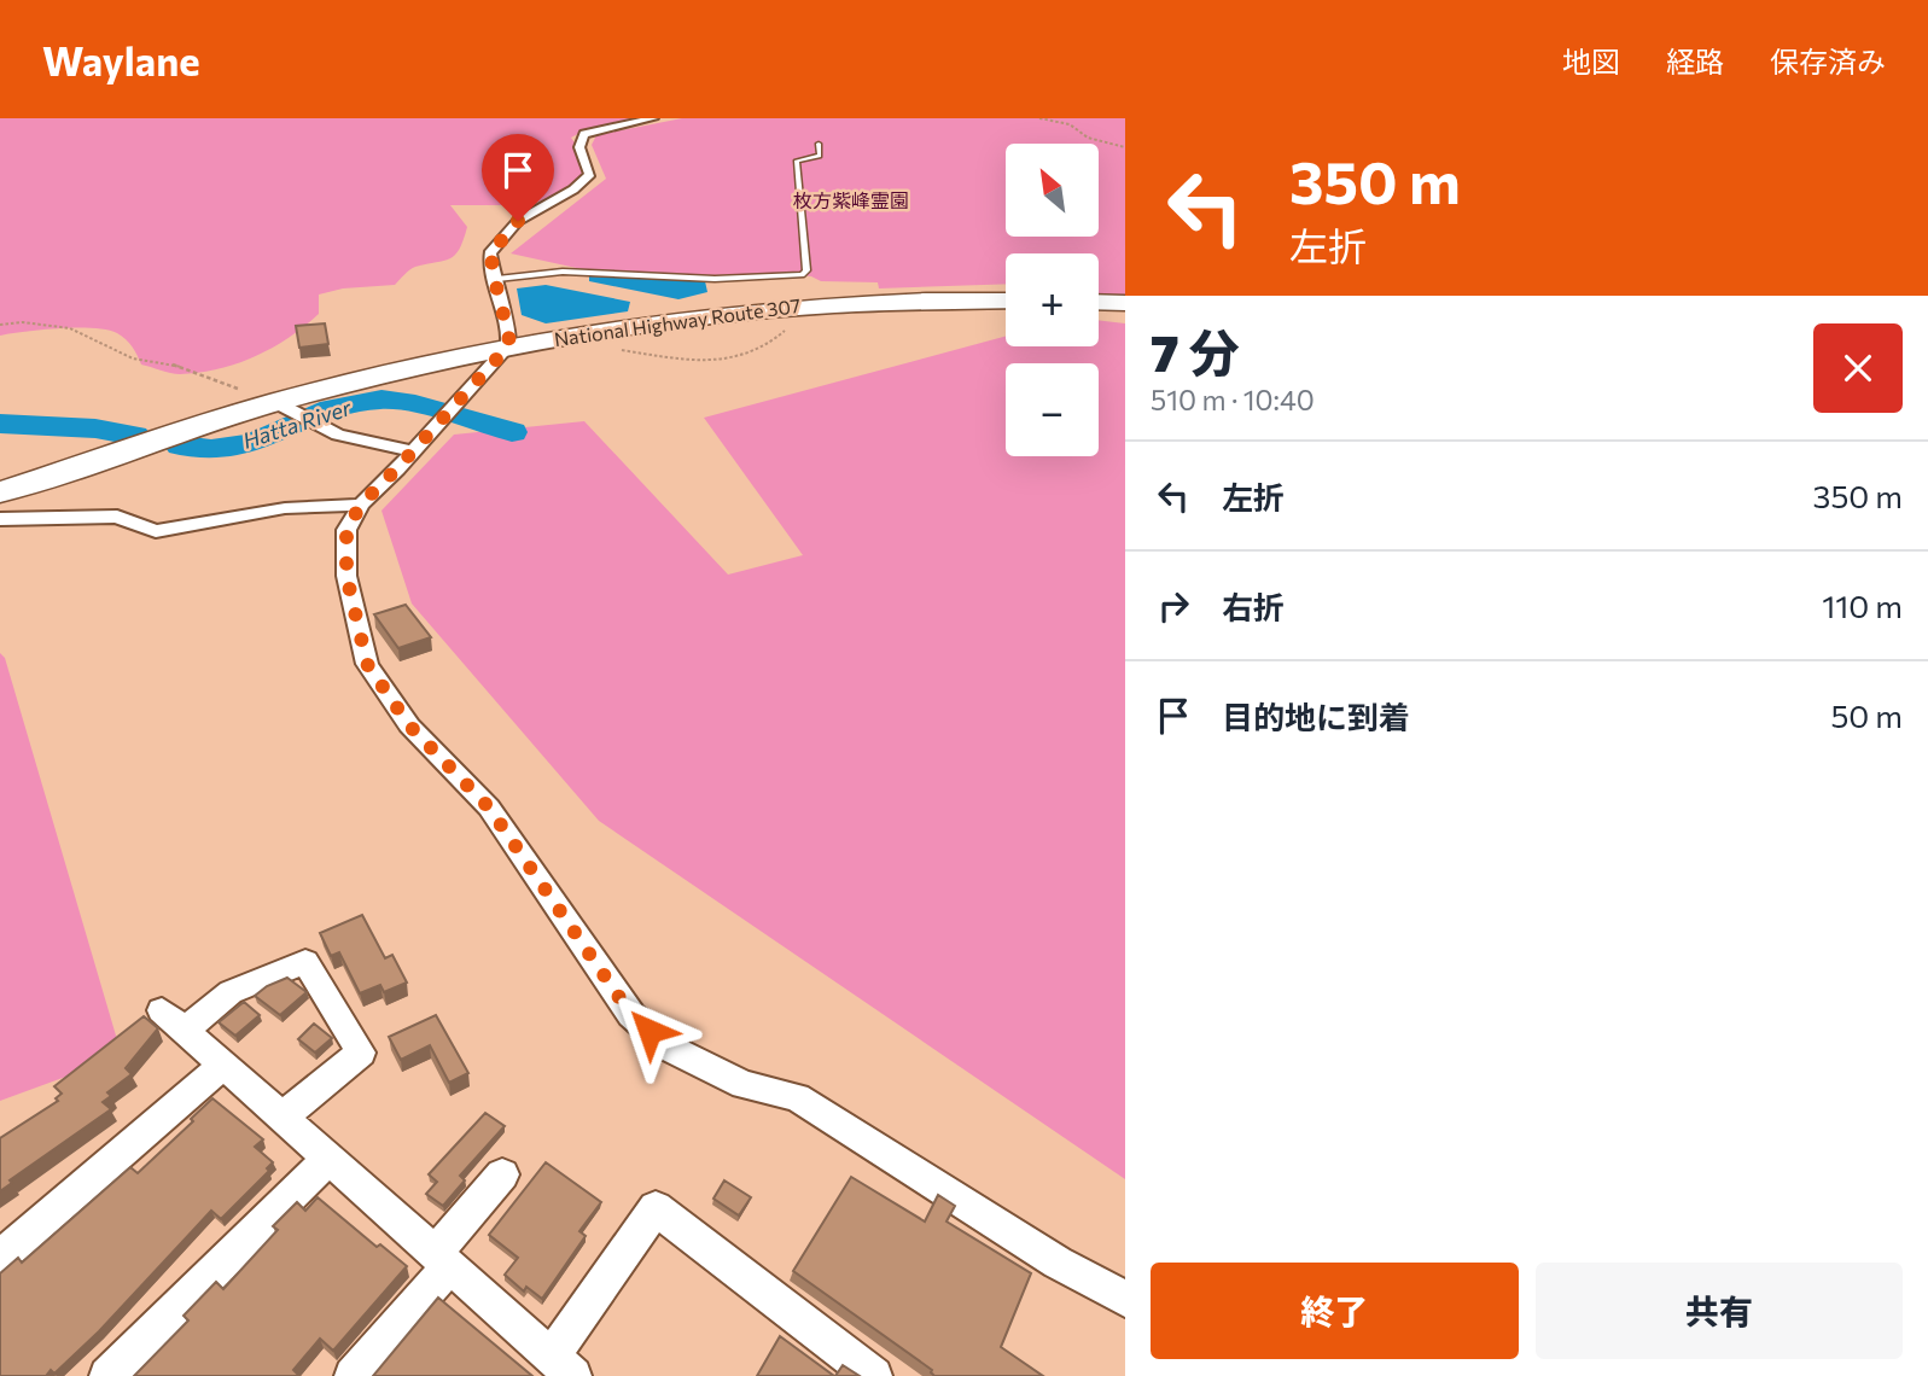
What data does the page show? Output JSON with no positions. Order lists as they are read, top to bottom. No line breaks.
{"streets":{"highway":["National Highway Route 307"]},"water":["Hatta River"],"parks":["枚方紫峰霊園"],"north":"top left","page":{"header":"Waylane","nav":["地図","経路","保存済み"],"turn":["350 m","左折"],"map_buttons":["+","−"],"heading":["7 分","510 m · 10:40"],"list":[{"name":"左折","value":"350 m"},{"name":"右折","value":"110 m"},{"name":"目的地に到着","value":"50 m"}],"buttons":["終了","共有"]}}
